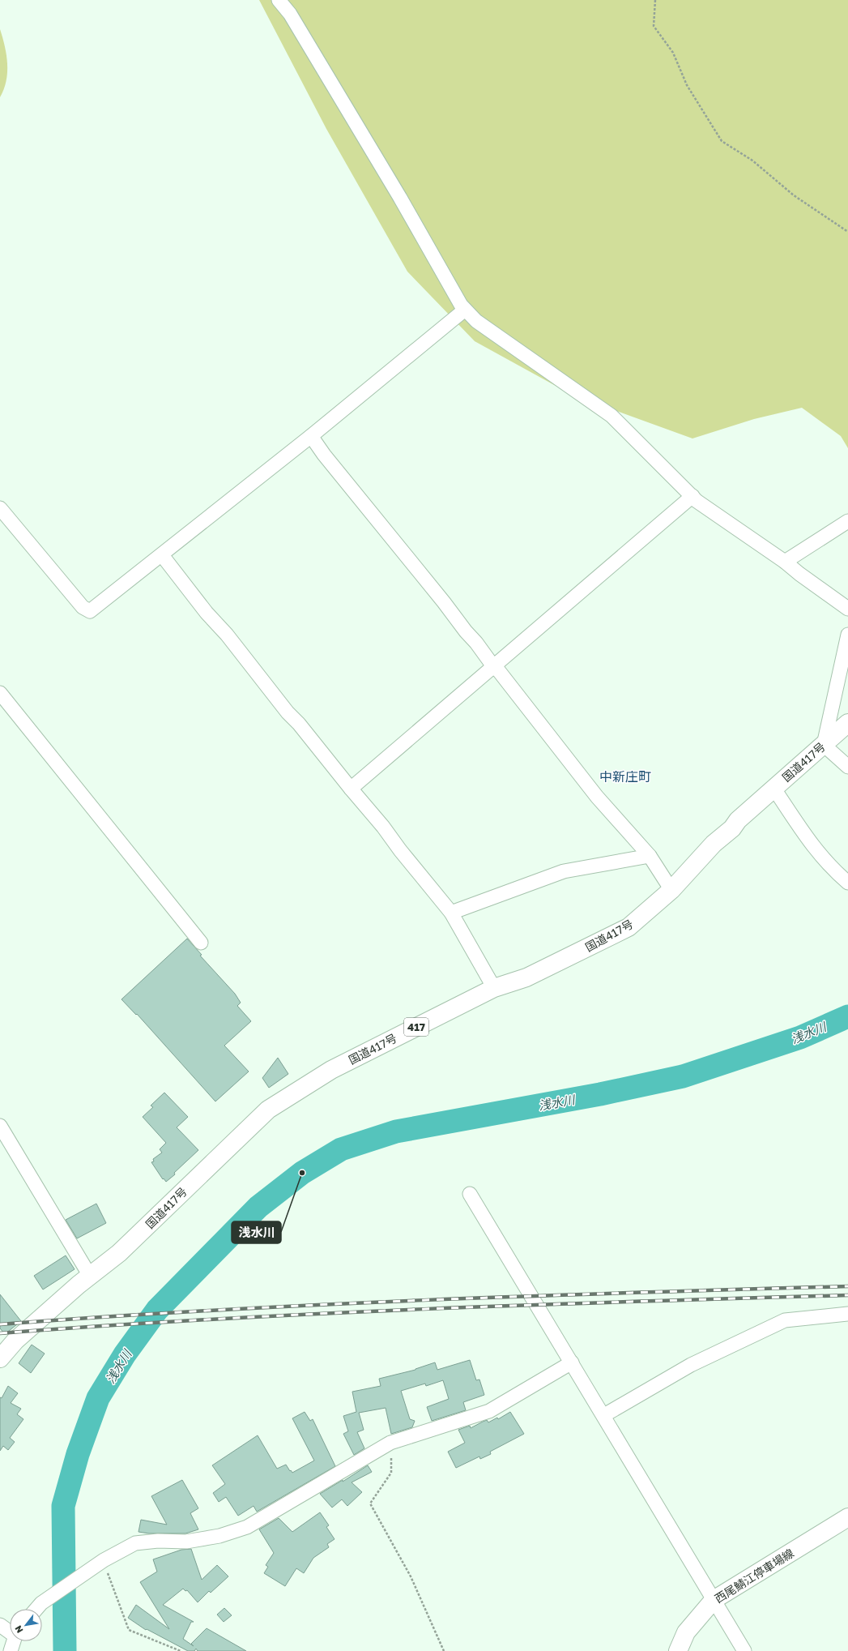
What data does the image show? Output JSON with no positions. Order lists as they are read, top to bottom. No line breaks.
{"streets":{"main road":["国道417号","417","西尾鯖江停車場線"]},"districts":["中新庄町"],"water":["浅水川"],"places":["浅水川"],"north":"bottom left"}
